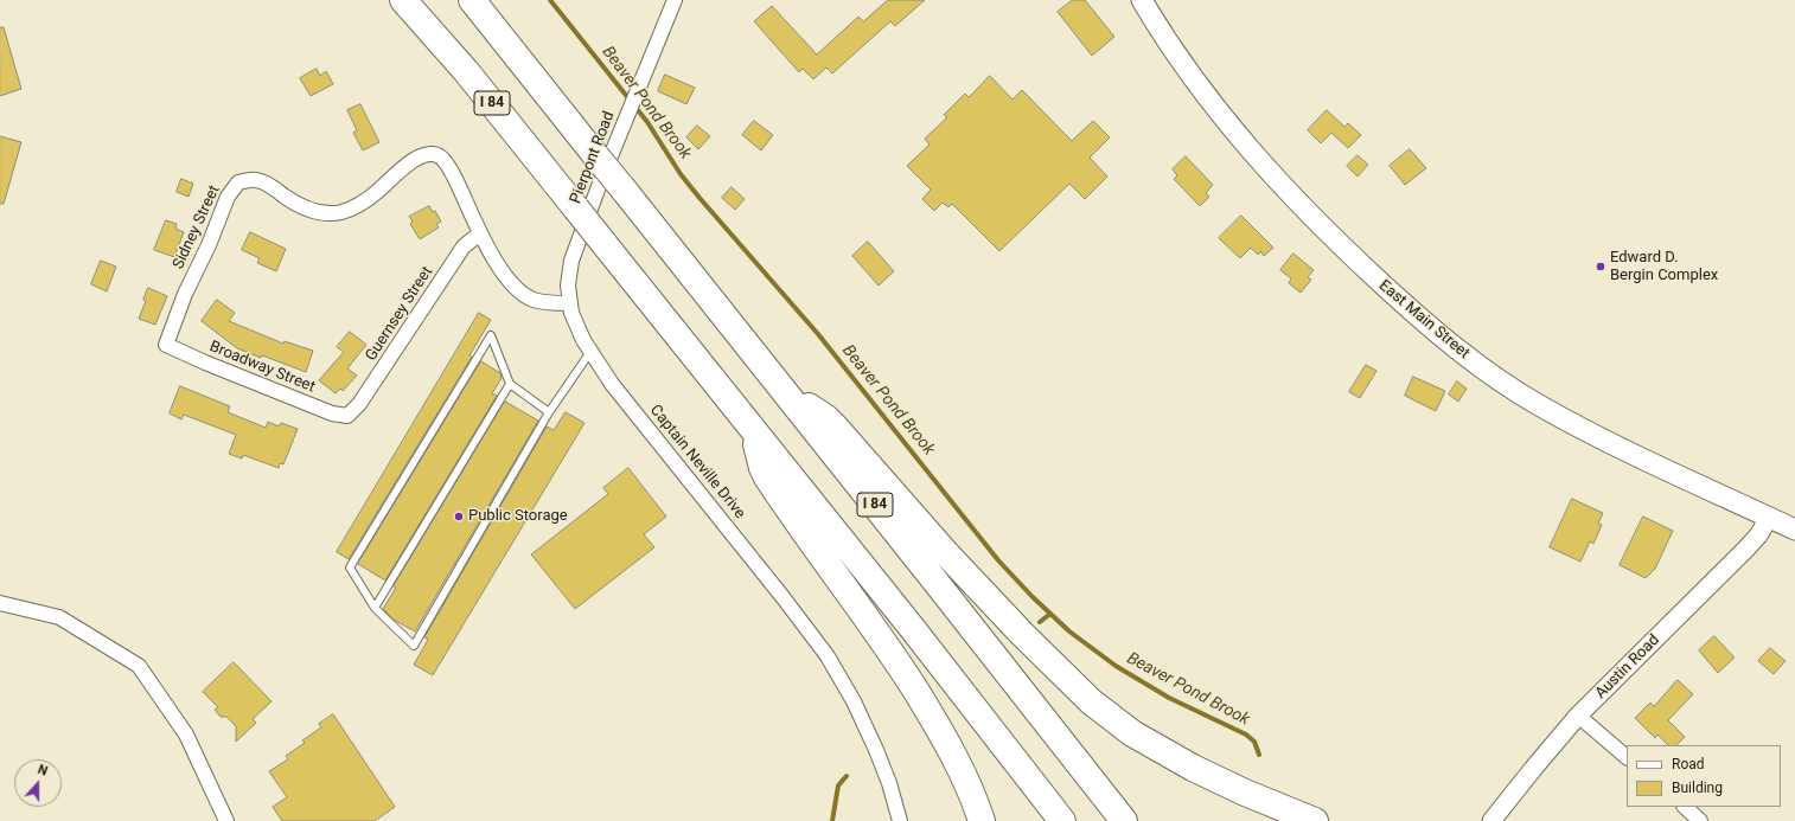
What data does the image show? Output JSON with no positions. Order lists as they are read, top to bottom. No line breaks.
{"streets":{"highway":["I 84"],"main road":["East Main Street"],"street":["Pierpont Road","Sidney Street","Guernsey Street","Broadway Street","Captain Neville Drive","Austin Road"]},"crossings":[["Pierpont Road","Captain Neville Drive"],["Sidney Street","Guernsey Street"],["Sidney Street","Broadway Street"],["Guernsey Street","Broadway Street"],["East Main Street","Austin Road"]],"water":["Beaver Pond Brook"],"places":["Edward D. Bergin Complex","Public Storage"],"legend":["Road","Building"],"north":"top"}
